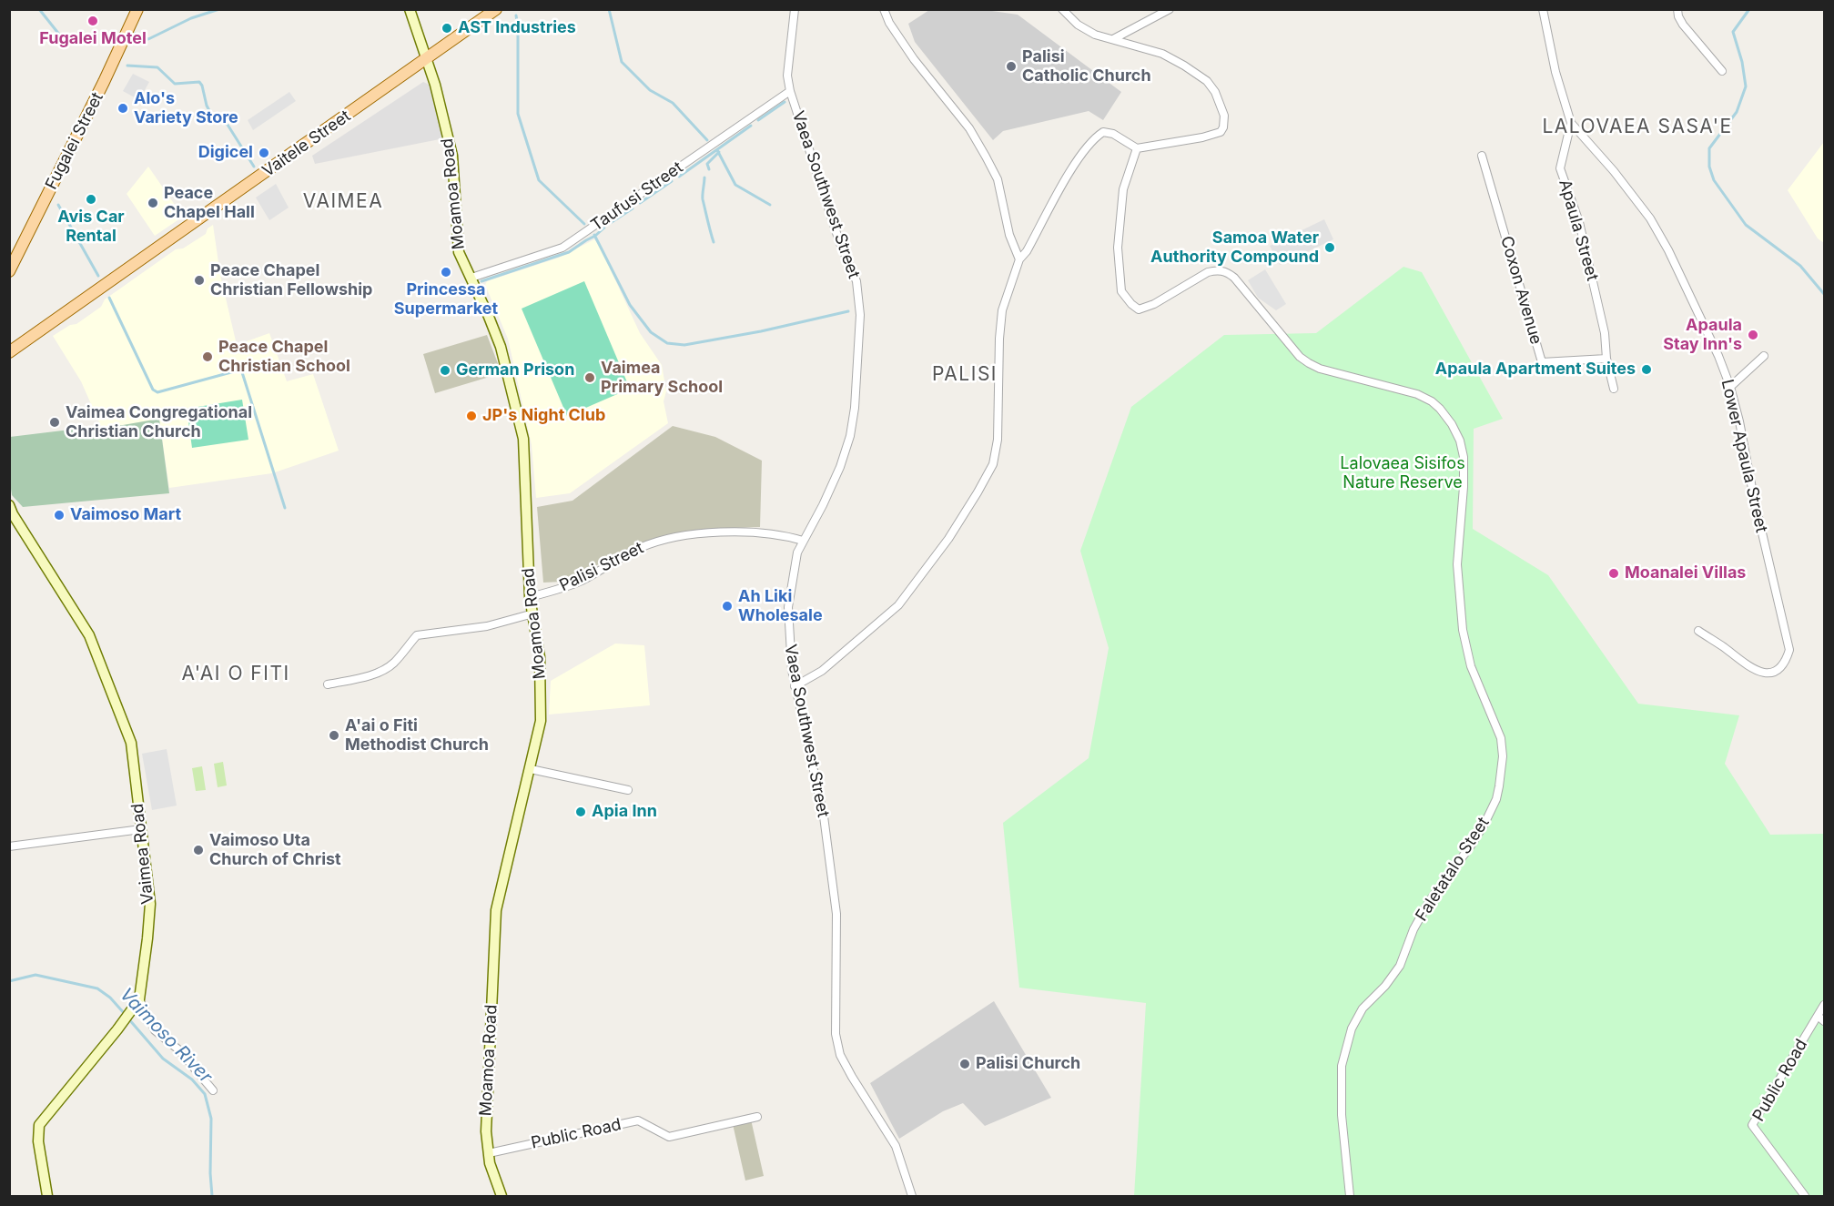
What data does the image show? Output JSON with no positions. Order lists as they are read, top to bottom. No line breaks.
{"streets":{"main road":["Fugalei Street","Vaitele Street"],"street":["Moamoa Road","Vaea Southwest Street","Taufusi Street","Apaula Street","Coxon Avenue","Lower Apaula Street","Palisi Street","Vaimea Road","Faletatalo Steet","Public Road"]},"crossings":[["Vaitele Street","Moamoa Road"],["Moamoa Road","Taufusi Street"],["Moamoa Road","Palisi Street"],["Moamoa Road","Public Road"],["Vaea Southwest Street","Taufusi Street"],["Vaea Southwest Street","Palisi Street"],["Apaula Street","Coxon Avenue"],["Apaula Street","Lower Apaula Street"]],"districts":["LALOVAEA SASA'E","VAIMEA","PALISI","A'AI O FITI"],"water":["Vaimoso River"],"parks":["Lalovaea Sisifos Nature Reserve"],"places":["Fugalei Motel","AST Industries","Palisi Catholic Church","Alo's Variety Store","Digicel","Avis Car Rental","Peace Chapel Hall","Samoa Water Authority Compound","Princessa Supermarket","Peace Chapel Christian Fellowship","Apaula Stay Inn's","Peace Chapel Christian School","Apaula Apartment Suites","German Prison","Vaimea Primary School","JP's Night Club","Vaimea Congregational Christian Church","Vaimoso Mart","Moanalei Villas","Ah Liki Wholesale","A'ai o Fiti Methodist Church","Apia Inn","Vaimoso Uta Church of Christ","Palisi Church"]}
